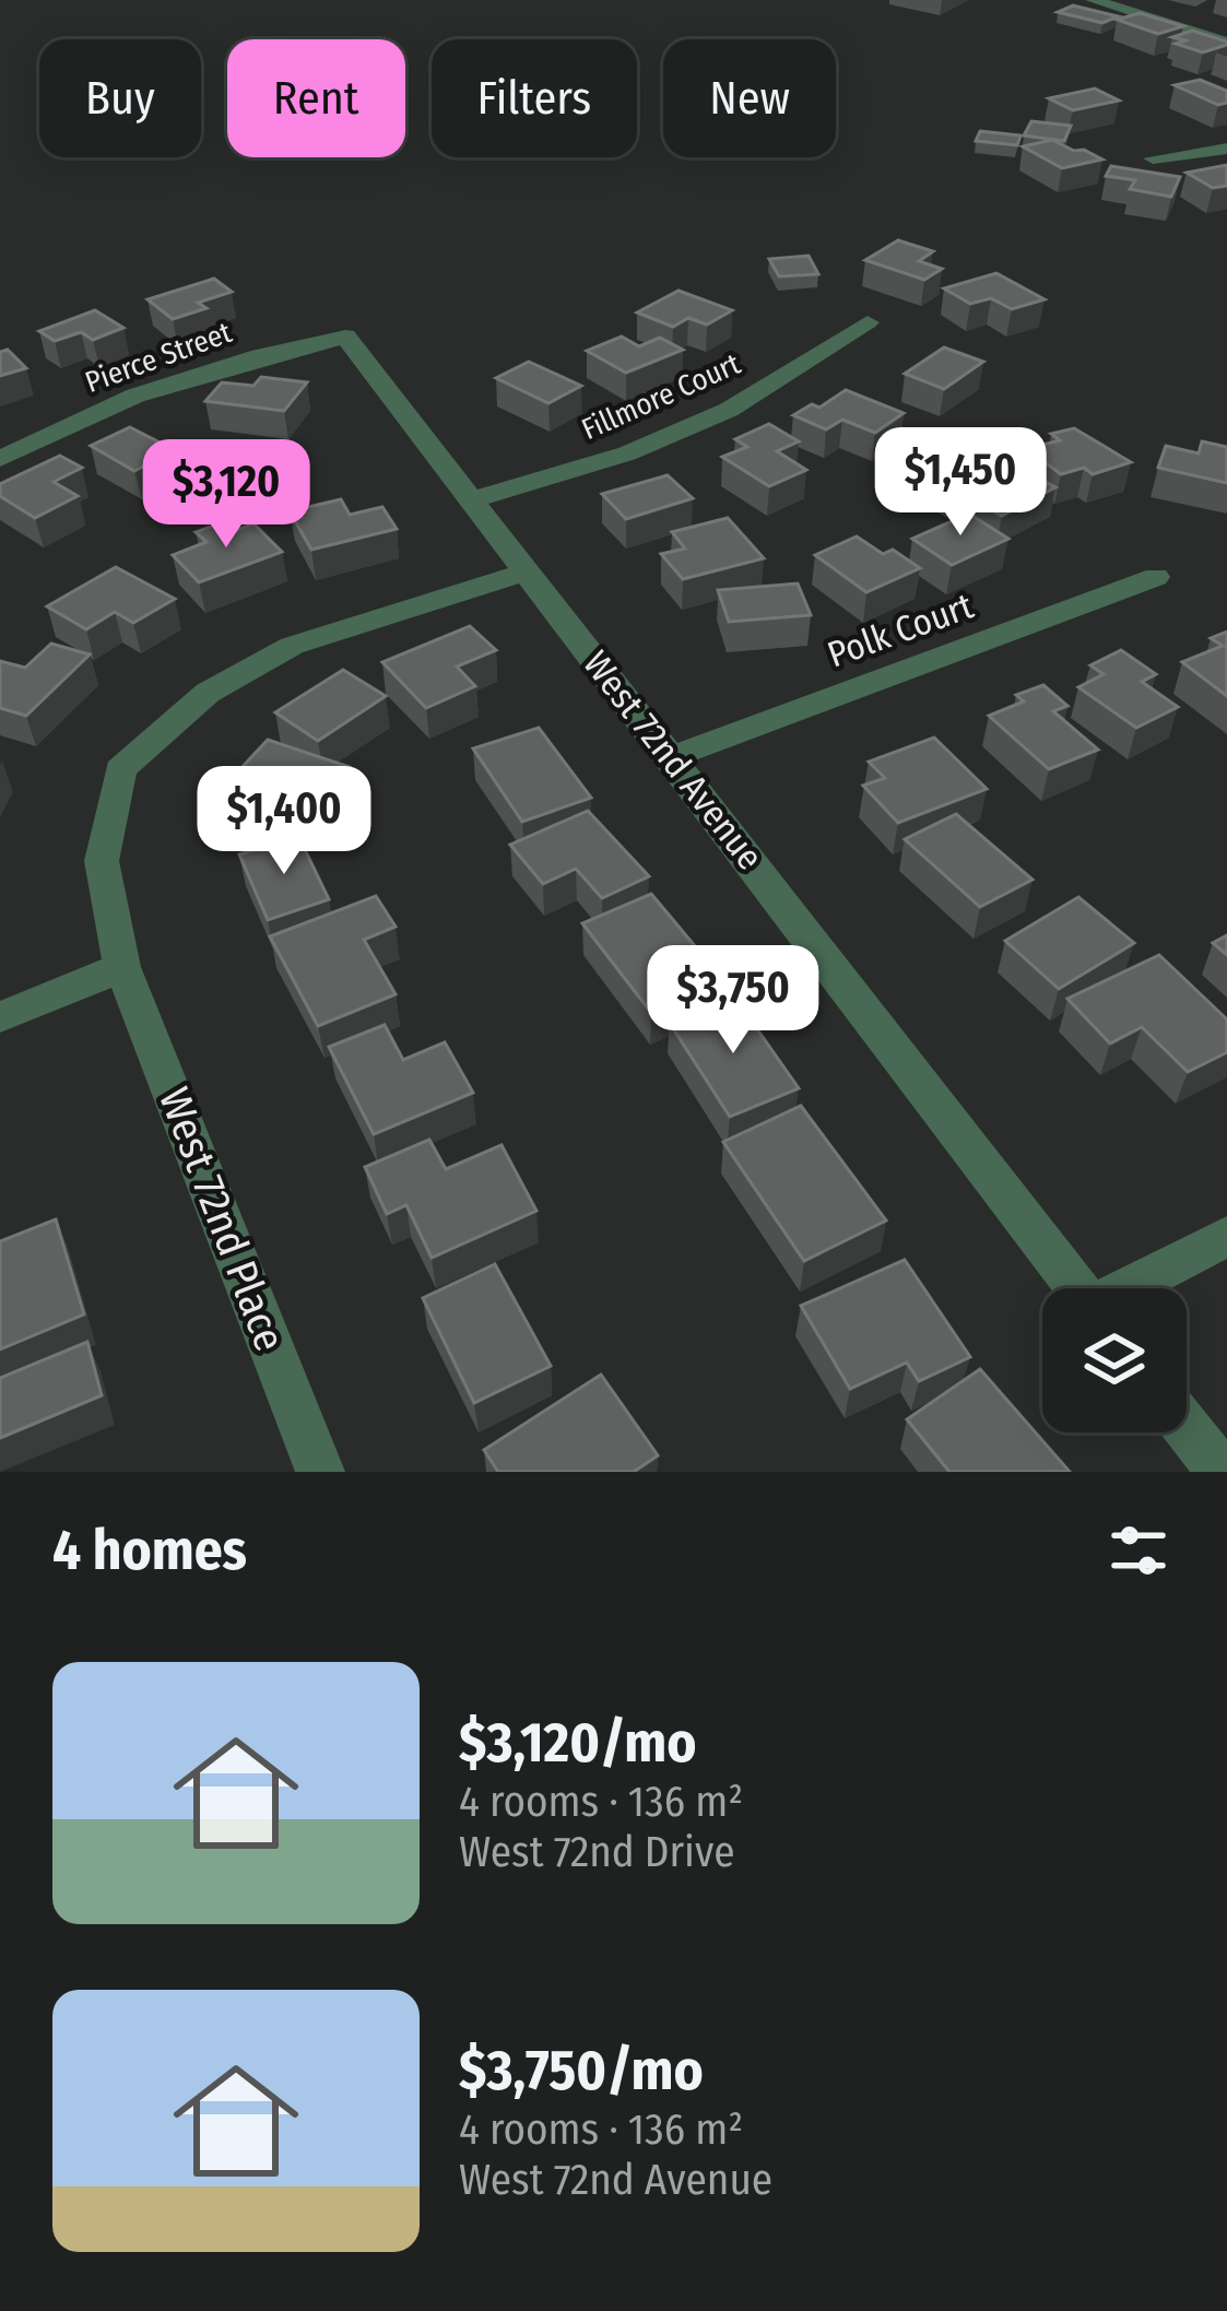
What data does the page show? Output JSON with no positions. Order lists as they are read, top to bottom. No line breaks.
{"streets":{"street":["Pierce Street","Fillmore Court","Polk Court","West 72nd Avenue","West 72nd Place"]},"crossings":[["Pierce Street","West 72nd Avenue"],["Fillmore Court","West 72nd Avenue"],["Polk Court","West 72nd Avenue"],["West 72nd Avenue","West 72nd Place"]],"page":{"chip":["Buy","Rent","Filters","New"],"price":["$1,450","$3,120","$1,400","$3,750"],"heading":"4 homes","list":[{"name":"$3,120/mo","note":"4 rooms · 136 m² · West 72nd Drive"},{"name":"$3,750/mo","note":"4 rooms · 136 m² · West 72nd Avenue"}]}}
